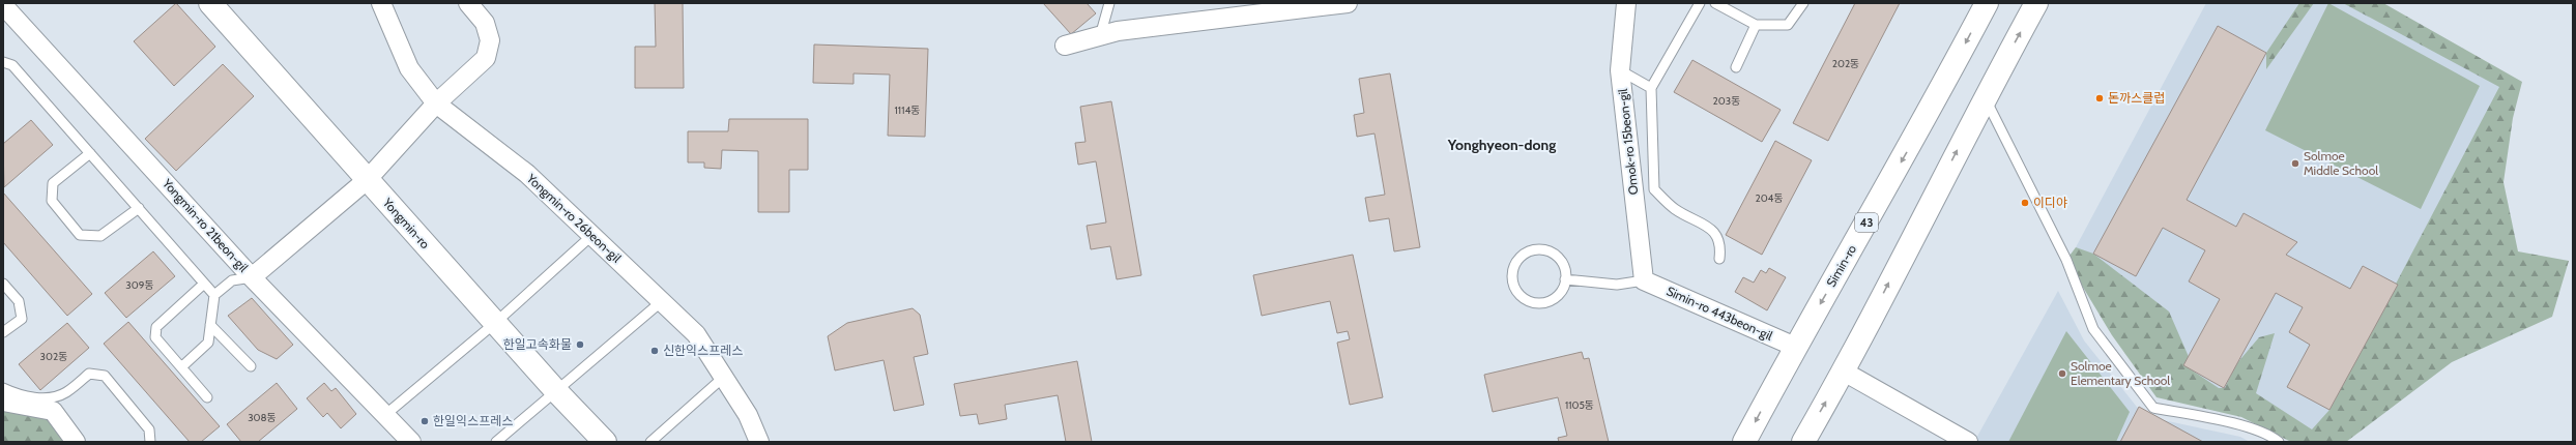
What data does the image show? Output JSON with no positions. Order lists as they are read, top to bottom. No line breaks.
{"streets":{"main road":["43","Yongmin-ro","Simin-ro"],"street":["Omok-ro 15beon-gil","Yongmin-ro 26beon-gil","Yongmin-ro 21beon-gil","Simin-ro 443beon-gil"]},"crossings":[["Omok-ro 15beon-gil","Simin-ro 443beon-gil"],["Simin-ro","Simin-ro 443beon-gil"]],"districts":["Yonghyeon-dong"],"places":["돈까스클럽","Solmoe Middle School","이디야","한일고속화물","신한익스프레스","Solmoe Elementary School","한일익스프레스"],"house_numbers":["202동","203동","1114동","204동","309동","302동","1105동","308동"]}
